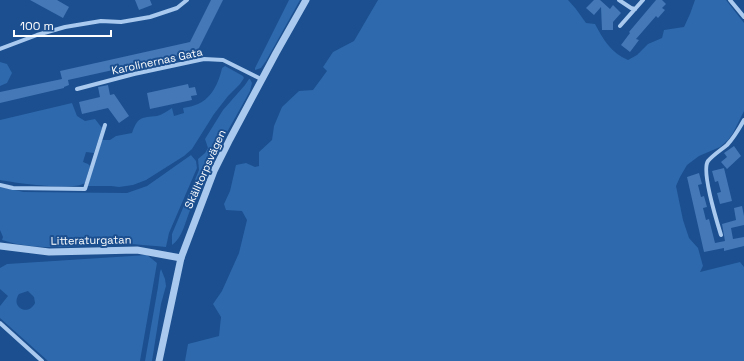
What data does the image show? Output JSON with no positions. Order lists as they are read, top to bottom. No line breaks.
{"streets":{"street":["Karolinernas Gata","Skälltorpsvägen","Litteraturgatan"]},"crossings":[["Karolinernas Gata","Skälltorpsvägen"],["Skälltorpsvägen","Litteraturgatan"]],"scale_bar":"100 m"}
